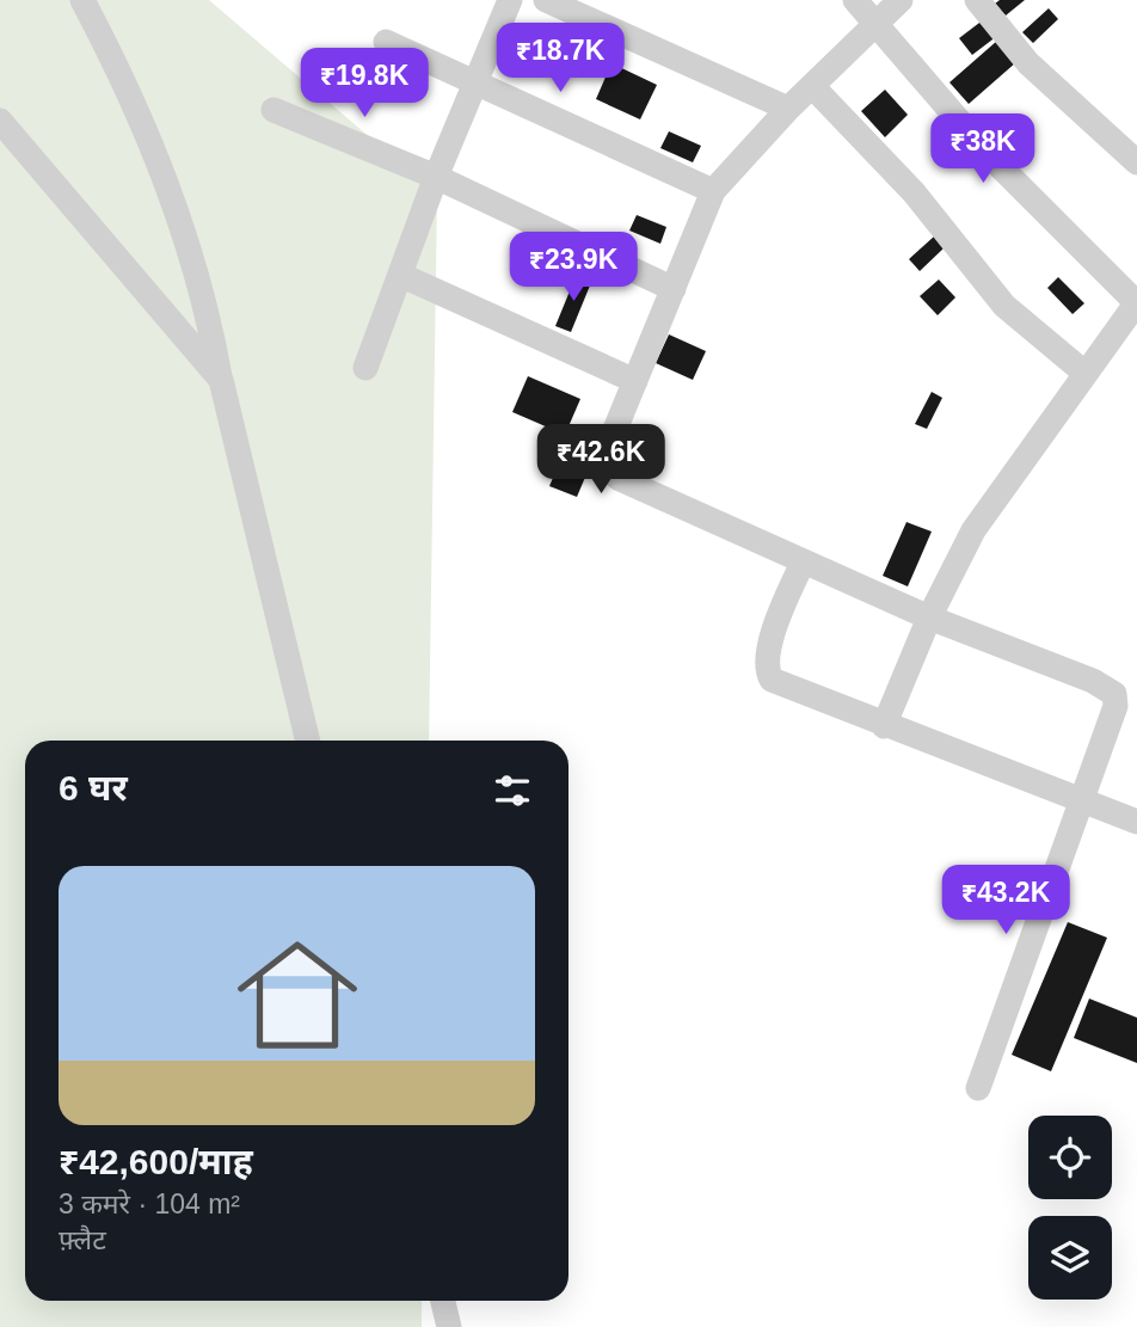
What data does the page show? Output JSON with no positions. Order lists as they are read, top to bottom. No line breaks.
{"page":{"price":["₹18.7K","₹19.8K","₹38K","₹23.9K","₹42.6K","₹43.2K"],"heading":"6 घर","list":[{"name":"₹42,600/माह","note":"3 कमरे · 104 m² · फ़्लैट"}]}}
